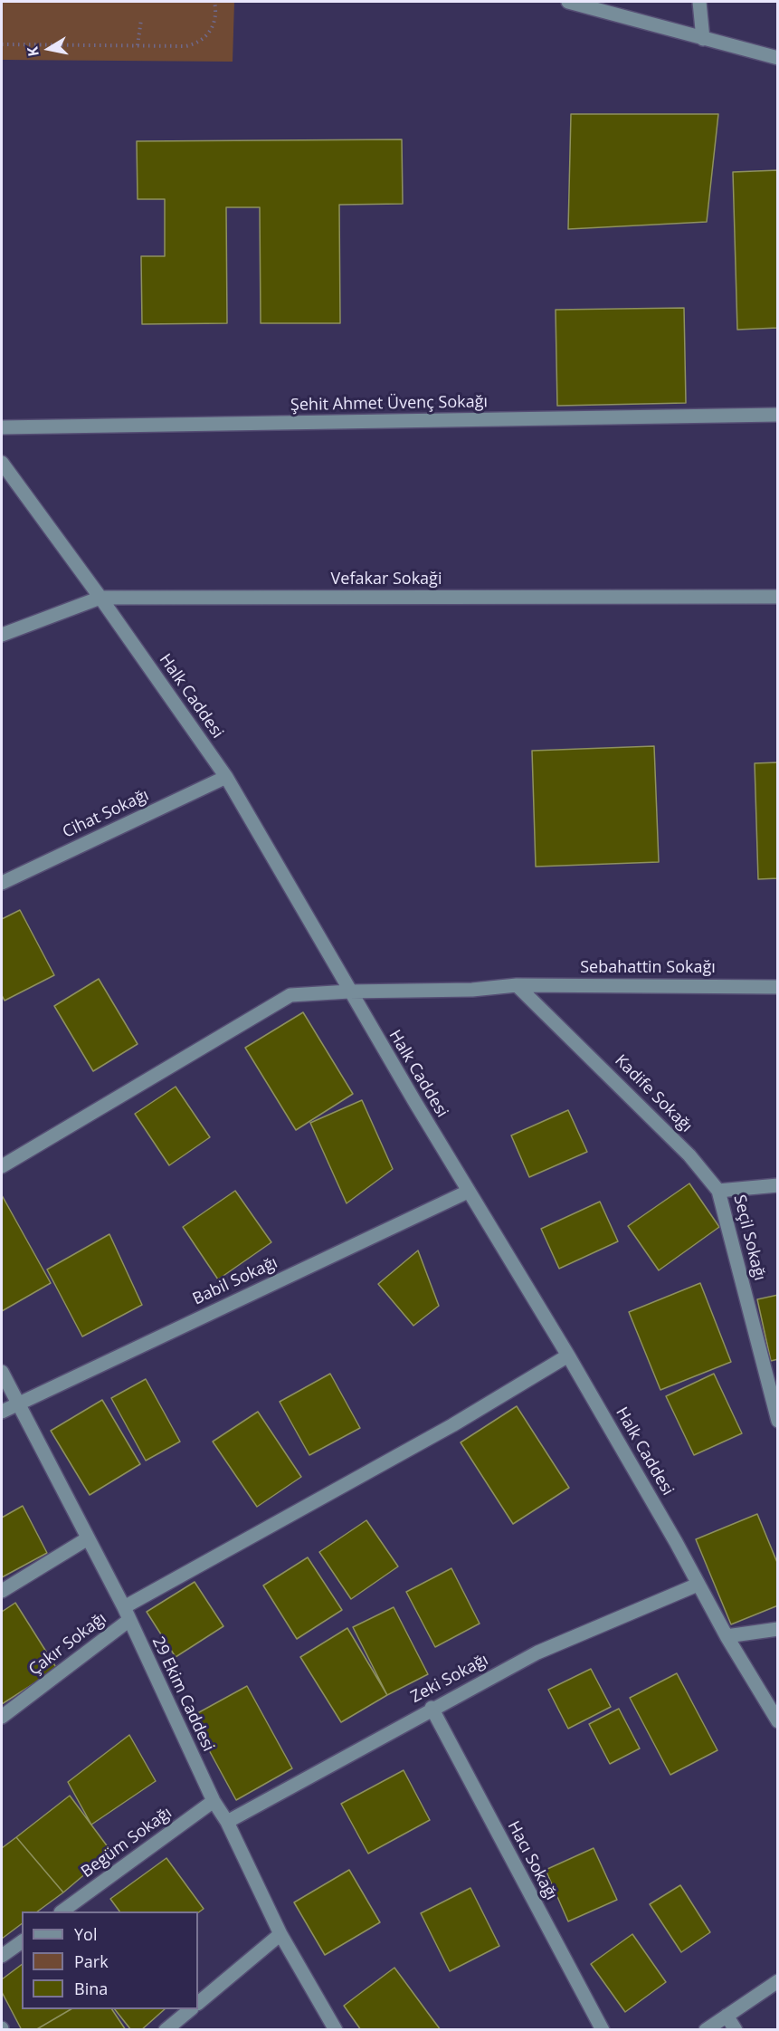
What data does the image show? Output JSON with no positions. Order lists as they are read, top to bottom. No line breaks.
{"streets":{"street":["Şehit Ahmet Üvenç Sokağı","Vefakar Sokaği","Halk Caddesi","Cihat Sokağı","Sebahattin Sokağı","Kadife Sokağı","Seçil Sokağı","Babil Sokağı","Çakır Sokağı","Zeki Sokağı","29 Ekim Caddesi","Begüm Sokağı","Hacı Sokağı"]},"crossings":[["Vefakar Sokaği","Halk Caddesi"],["Halk Caddesi","Cihat Sokağı"],["Halk Caddesi","Sebahattin Sokağı"],["Halk Caddesi","Babil Sokağı"],["Halk Caddesi","Çakır Sokağı"],["Halk Caddesi","Zeki Sokağı"],["Sebahattin Sokağı","Kadife Sokağı"],["Kadife Sokağı","Seçil Sokağı"],["Babil Sokağı","29 Ekim Caddesi"],["Çakır Sokağı","29 Ekim Caddesi"],["Zeki Sokağı","29 Ekim Caddesi"],["Zeki Sokağı","Hacı Sokağı"],["29 Ekim Caddesi","Begüm Sokağı"]],"legend":["Yol","Park","Bina"],"north":"left"}
